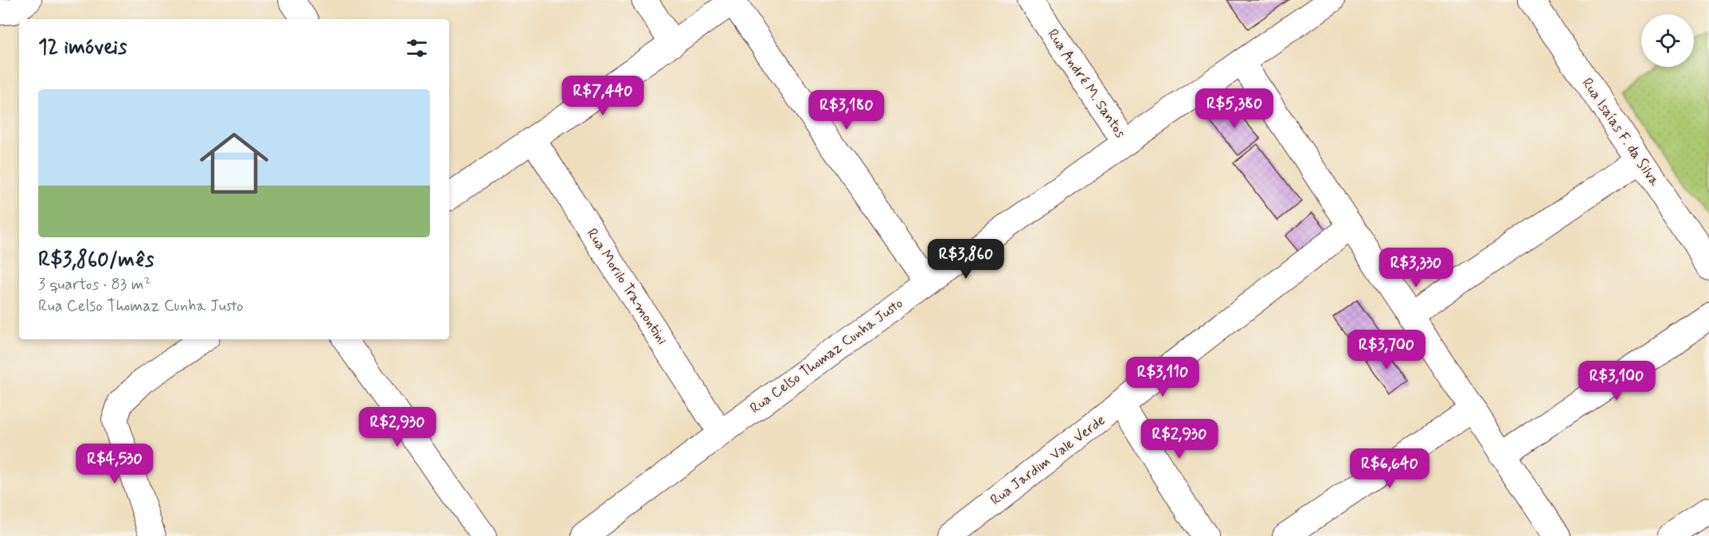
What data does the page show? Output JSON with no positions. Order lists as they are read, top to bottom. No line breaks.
{"streets":{"street":["Rua André M. Santos","Rua Isaías F. da Silva","Rua Morilo Tramontini","Rua Celso Thomaz Cunha Justo","Rua Jardim Vale Verde"]},"crossings":[["Rua André M. Santos","Rua Celso Thomaz Cunha Justo"],["Rua Morilo Tramontini","Rua Celso Thomaz Cunha Justo"]],"page":{"heading":"12 imóveis","price":["R$7,440","R$5,380","R$3,180","R$3,860","R$3,330","R$3,700","R$3,110","R$3,100","R$2,930","R$2,930","R$4,530","R$6,640"],"list":[{"name":"R$3,860/mês","note":"3 quartos · 83 m² · Rua Celso Thomaz Cunha Justo"}]}}
